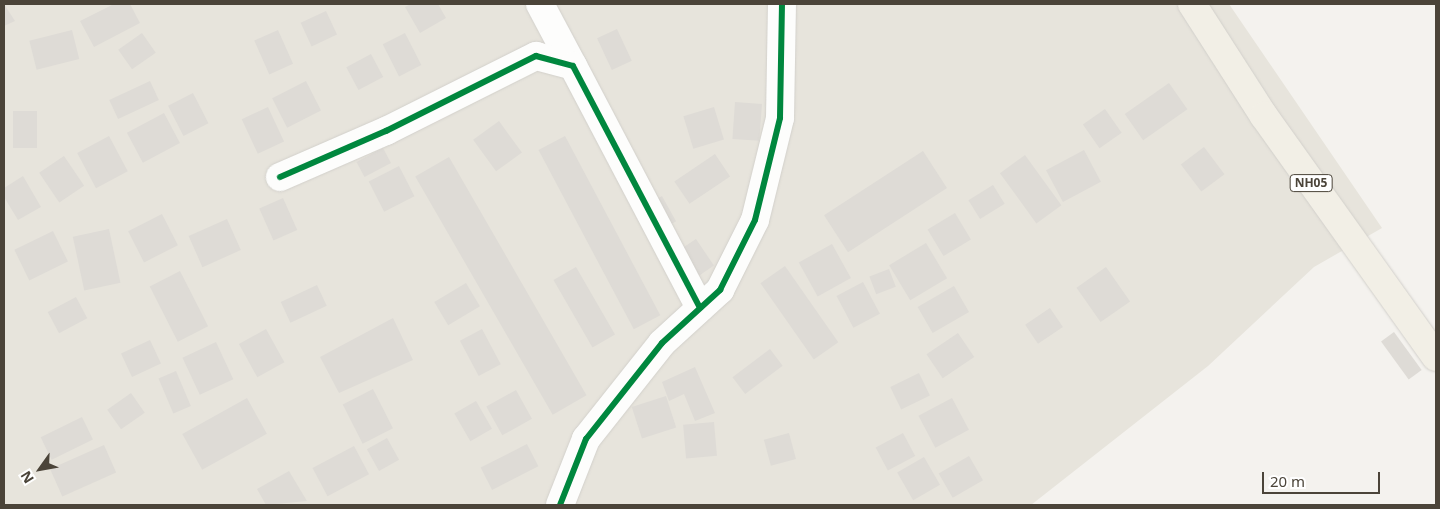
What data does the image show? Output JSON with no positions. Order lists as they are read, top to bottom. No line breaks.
{"streets":{"main road":["NH05"]},"scale_bar":"20 m","north":"bottom left"}
